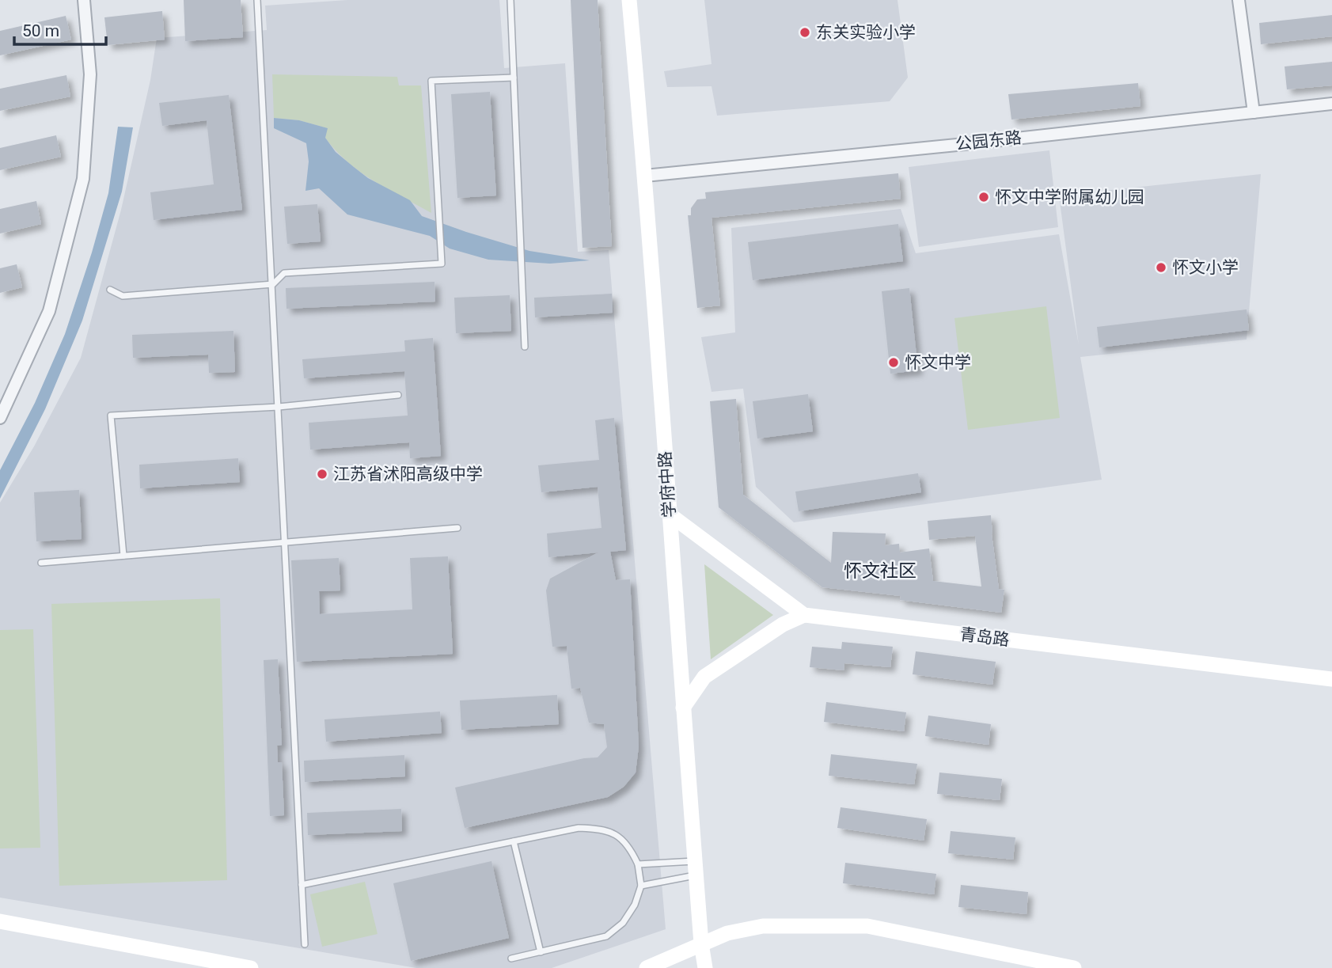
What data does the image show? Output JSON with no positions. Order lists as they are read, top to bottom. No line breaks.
{"streets":{"street":["公园东路","学府中路","青岛路"]},"crossings":[["公园东路","学府中路"],["学府中路","青岛路"]],"districts":["怀文社区"],"places":["东关实验小学","怀文中学附属幼儿园","怀文小学","怀文中学","江苏省沭阳高级中学"],"scale_bar":"50 m"}
